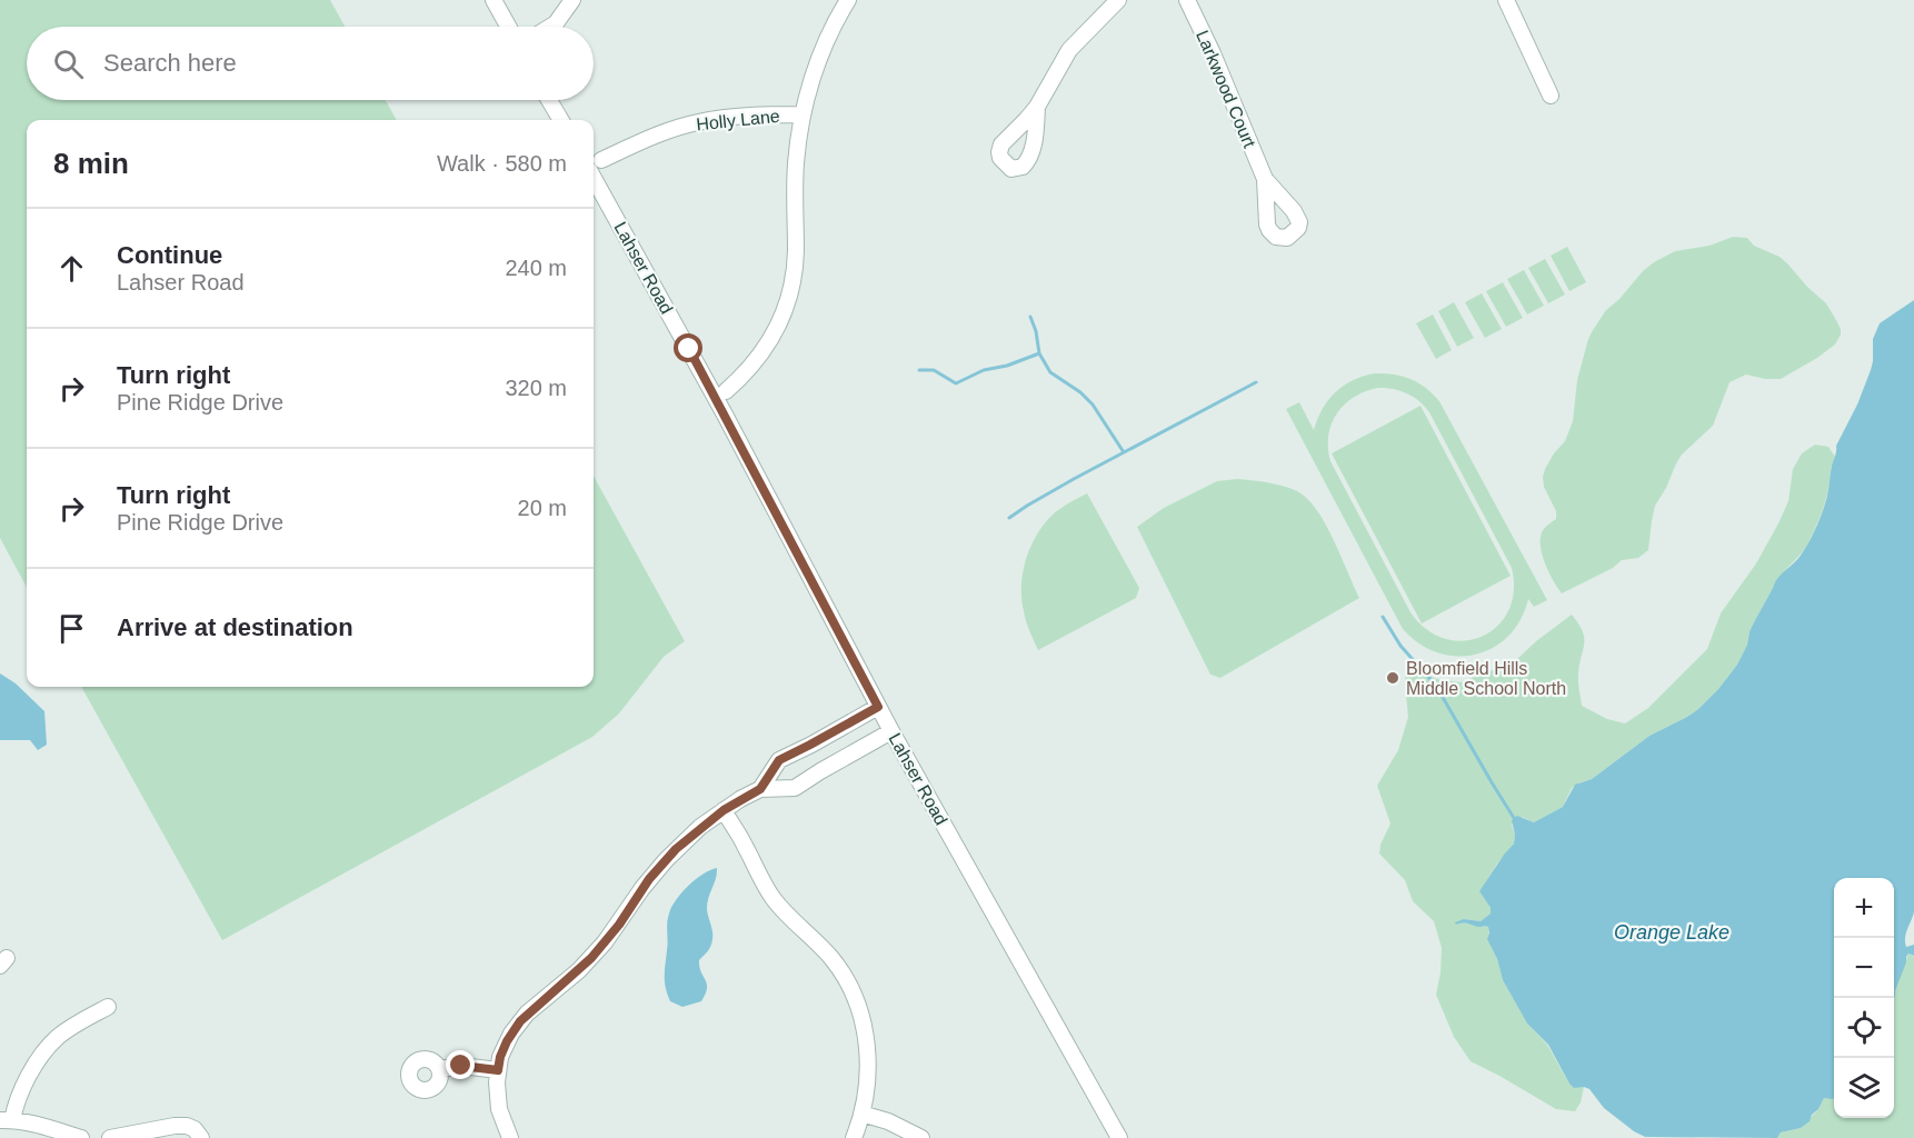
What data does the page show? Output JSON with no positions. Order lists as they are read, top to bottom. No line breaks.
{"streets":{"street":["Larkwood Court","Holly Lane","Lahser Road"]},"water":["Orange Lake"],"places":["Bloomfield Hills Middle School North"],"page":{"search":"Search here","heading":["8 min","Walk · 580 m"],"list":[["Continue","Lahser Road","240 m"],["Turn right","Pine Ridge Drive","320 m"],["Turn right","Pine Ridge Drive","20 m"],"Arrive at destination"],"map_buttons":["+","−"]}}
